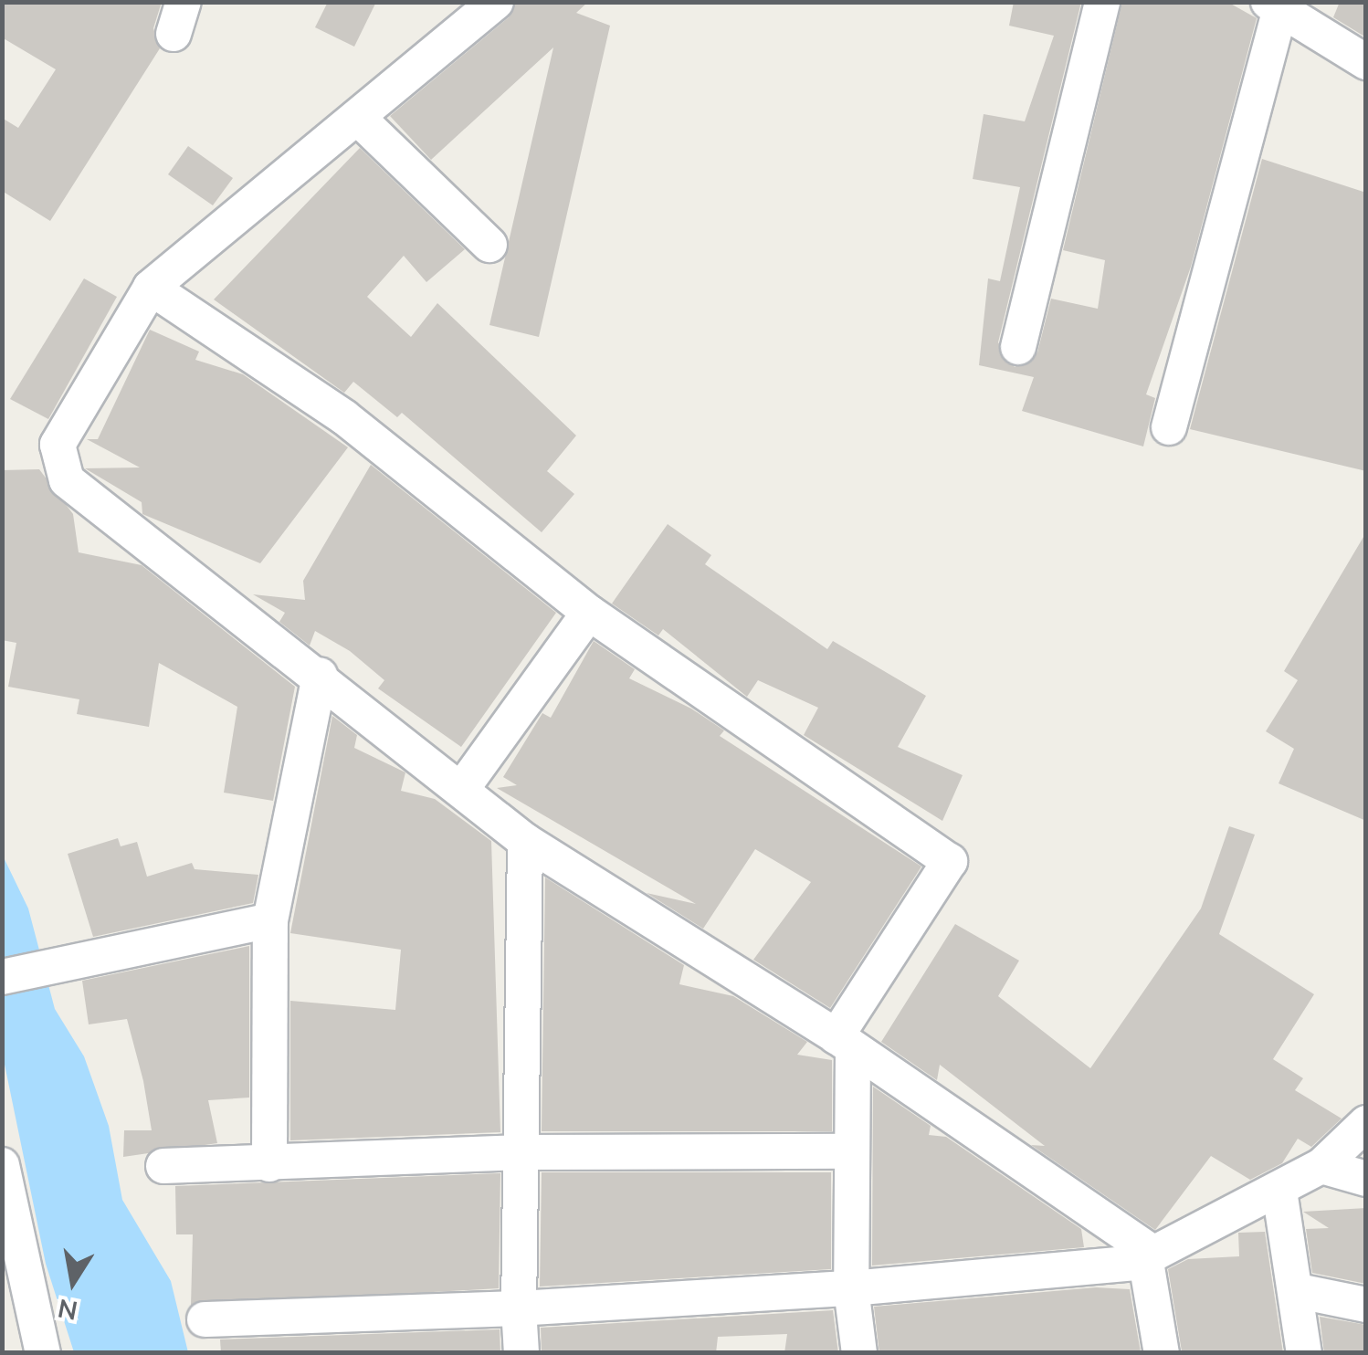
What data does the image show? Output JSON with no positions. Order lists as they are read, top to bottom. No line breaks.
{"north":"bottom"}
